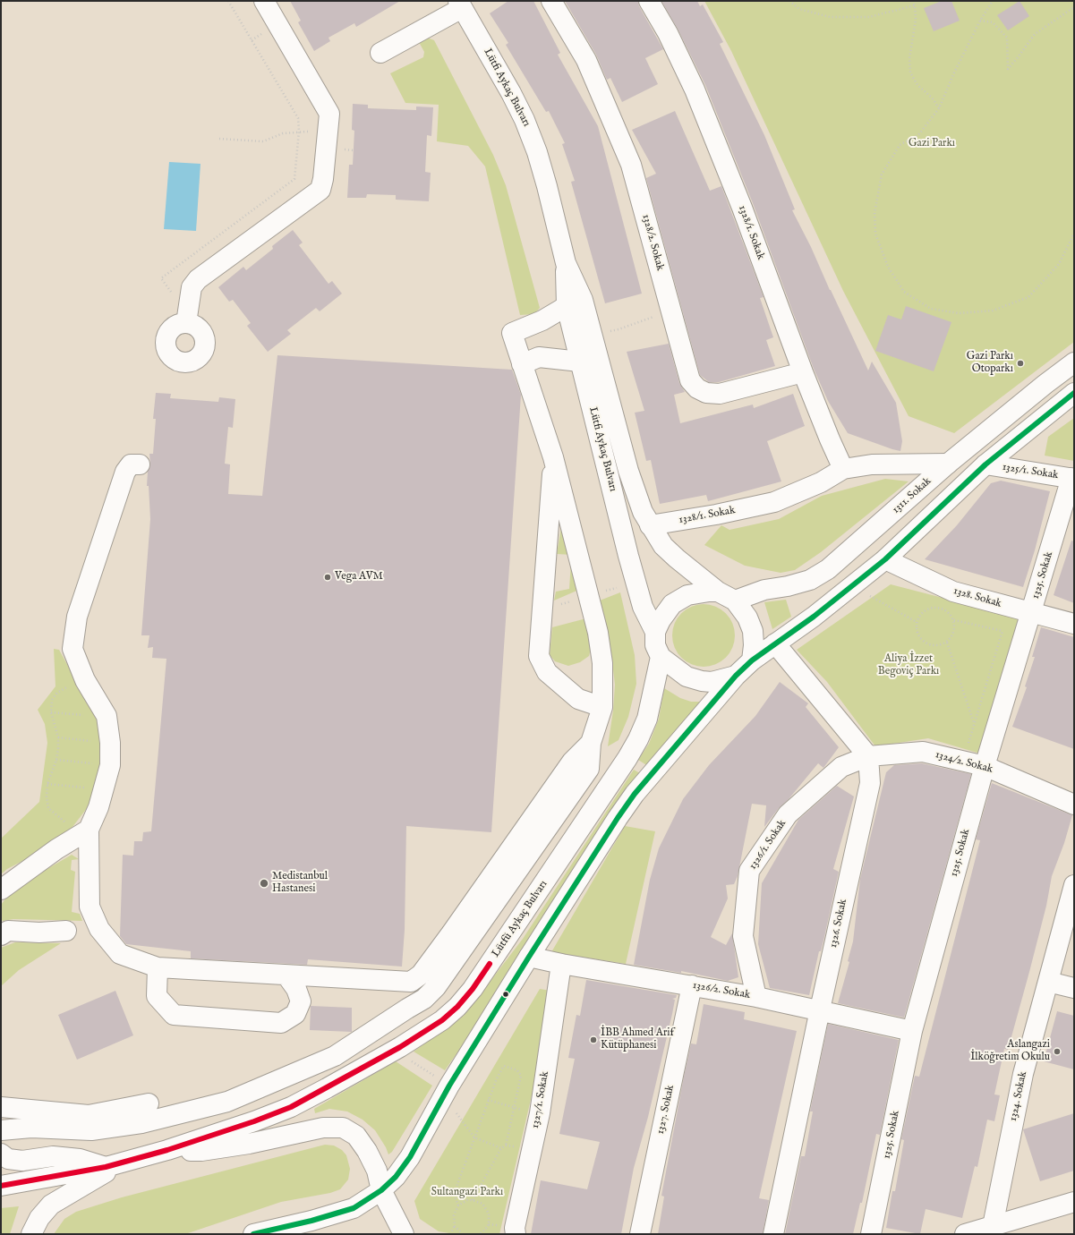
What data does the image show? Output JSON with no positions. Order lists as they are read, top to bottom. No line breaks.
{"streets":{"street":["Lütfi Aykaç Bulvarı","1328/1. Sokak","1328/2. Sokak","1325/1. Sokak","1311. Sokak","1325. Sokak","1328. Sokak","1324/2. Sokak","1326/1. Sokak","Lütfü Aykaç Bulvarı","1326. Sokak","1326/2. Sokak","1324. Sokak","1327/1. Sokak","1327. Sokak"]},"crossings":[["Lütfi Aykaç Bulvarı","1328/1. Sokak"],["Lütfi Aykaç Bulvarı","1311. Sokak"],["Lütfi Aykaç Bulvarı","Lütfü Aykaç Bulvarı"],["1328/1. Sokak","1328/2. Sokak"],["1328/1. Sokak","1311. Sokak"],["1325/1. Sokak","1325. Sokak"],["1311. Sokak","Lütfü Aykaç Bulvarı"],["1325. Sokak","1328. Sokak"],["1325. Sokak","1324/2. Sokak"],["1325. Sokak","1326/2. Sokak"],["1324/2. Sokak","1326/1. Sokak"],["1324/2. Sokak","1326. Sokak"],["1326/1. Sokak","1326. Sokak"],["1326/1. Sokak","1326/2. Sokak"],["1326. Sokak","1326/2. Sokak"],["1326/2. Sokak","1327/1. Sokak"],["1326/2. Sokak","1327. Sokak"]],"parks":["Gazi Parkı","Aliya İzzet Begoviç Parkı","Sultangazi Parkı"],"places":["Gazi Parkı Otoparkı","Vega AVM","Medistanbul Hastanesi","İBB Ahmed Arif Kütüphanesi","Aslangazi İlköğretim Okulu"]}
